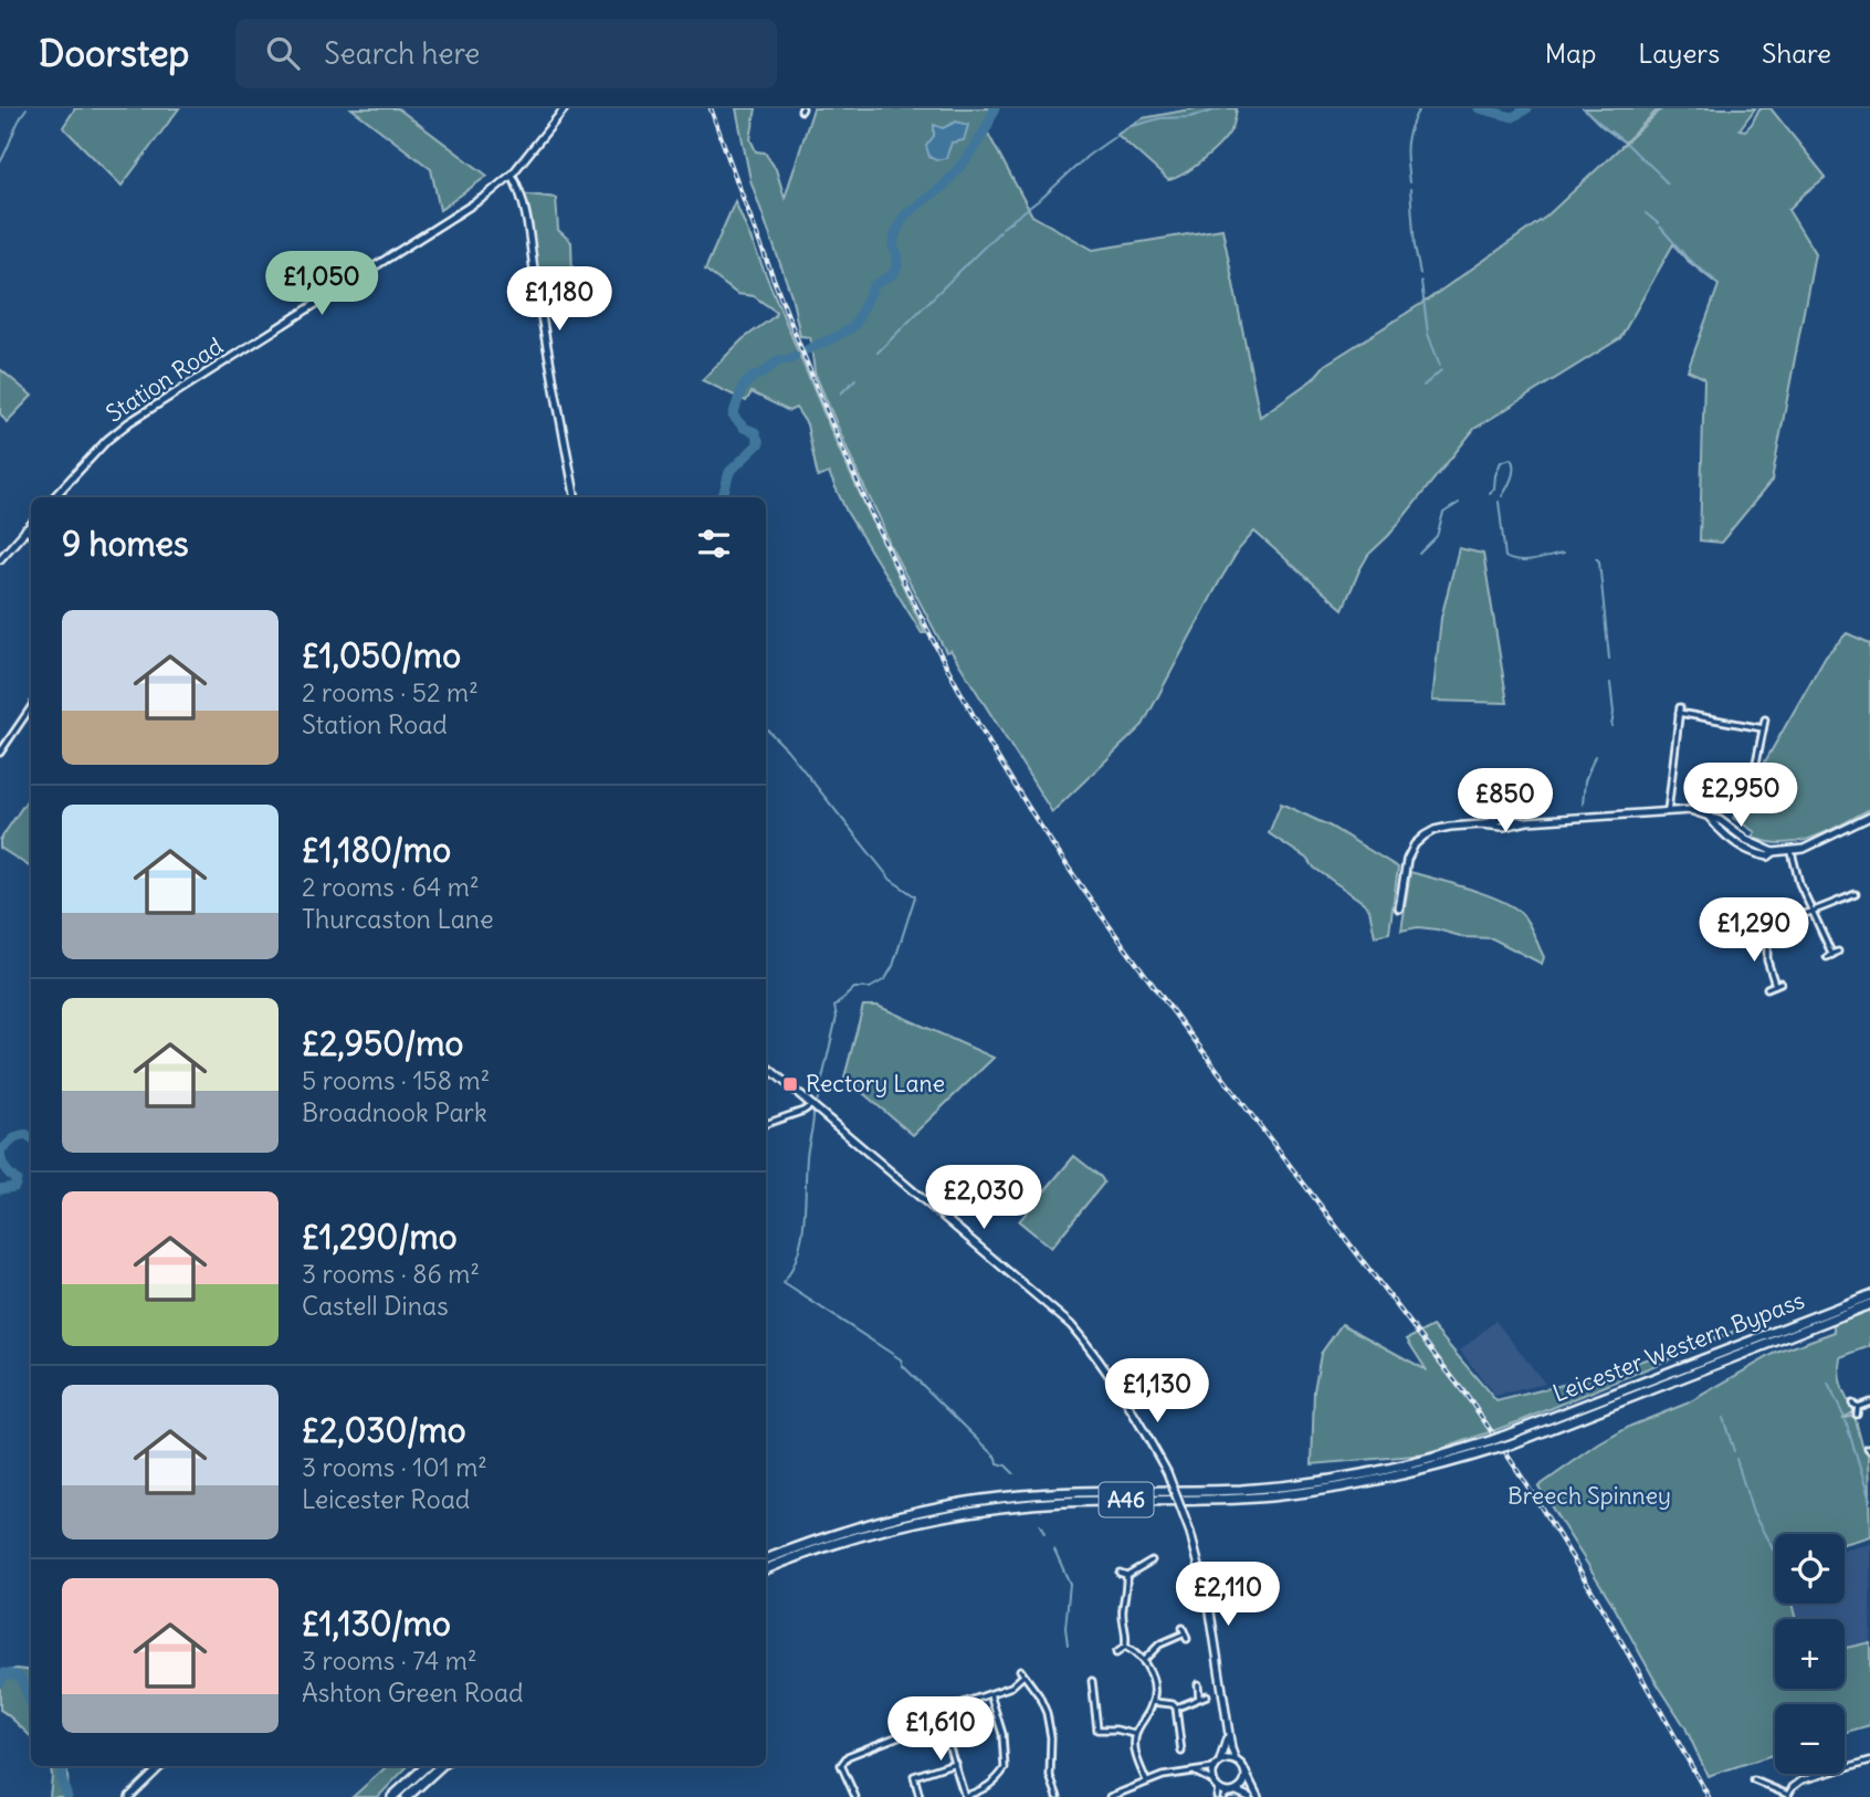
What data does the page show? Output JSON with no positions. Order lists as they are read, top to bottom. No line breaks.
{"streets":{"highway":["Leicester Western Bypass","A46"],"street":["Station Road"]},"crossings":[["Leicester Western Bypass","A46"]],"parks":["Breech Spinney"],"places":{"transit":["Rectory Lane"]},"page":{"header":"Doorstep","search":"Search here","nav":["Map","Layers","Share"],"price":["£1,050","£1,180","£2,950","£850","£1,290","£2,030","£1,130","£2,110","£1,610"],"heading":"9 homes","list":[{"name":"£1,050/mo","note":"2 rooms · 52 m² · Station Road"},{"name":"£1,180/mo","note":"2 rooms · 64 m² · Thurcaston Lane"},{"name":"£2,950/mo","note":"5 rooms · 158 m² · Broadnook Park"},{"name":"£1,290/mo","note":"3 rooms · 86 m² · Castell Dinas"},{"name":"£2,030/mo","note":"3 rooms · 101 m² · Leicester Road"},{"name":"£1,130/mo","note":"3 rooms · 74 m² · Ashton Green Road"}],"map_buttons":["+","−"]}}
